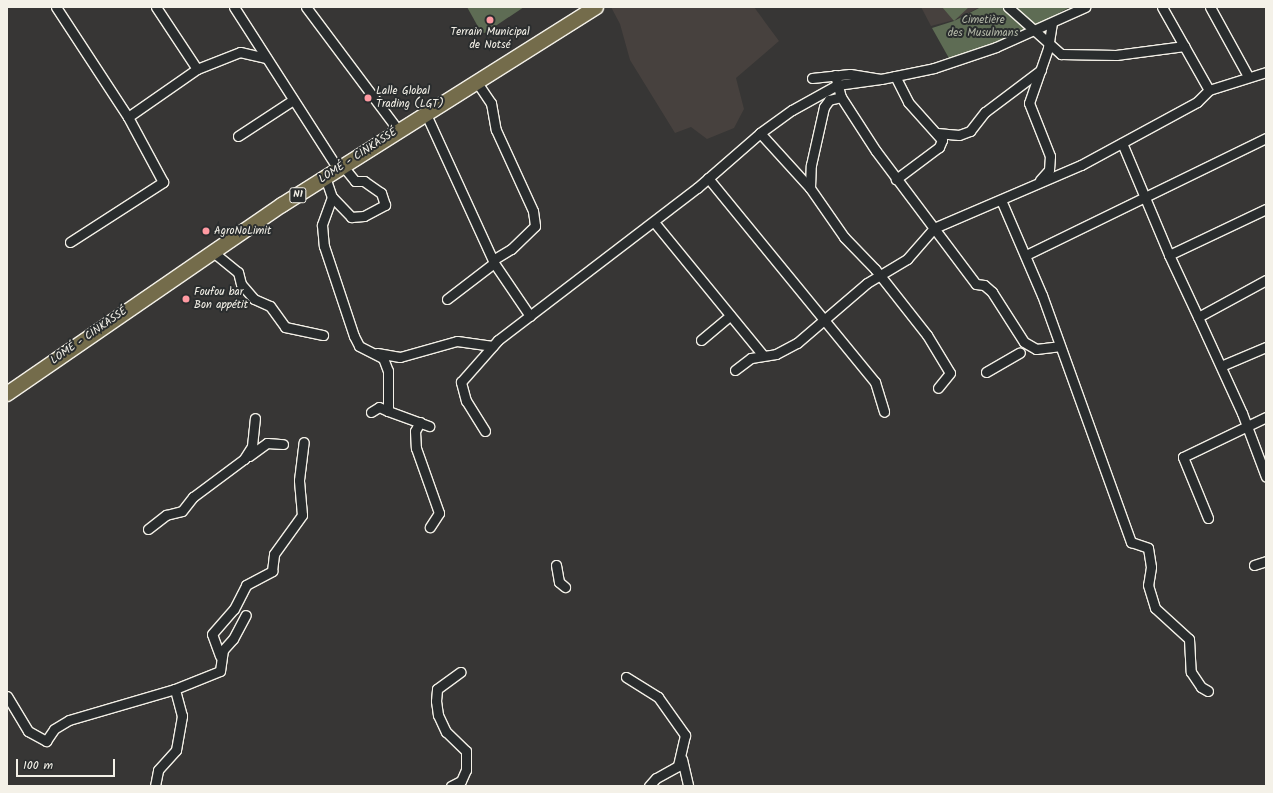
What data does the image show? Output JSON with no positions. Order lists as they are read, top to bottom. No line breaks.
{"streets":{"highway":["LOMÉ - CINKASSÉ","N1"]},"parks":["Cimetière des Musulmans"],"places":["Terrain Municipal de Notsé","Lalle Global Trading (LGT)","AgroNoLimit","Foufou bar Bon appétit"],"scale_bar":"100 m"}
